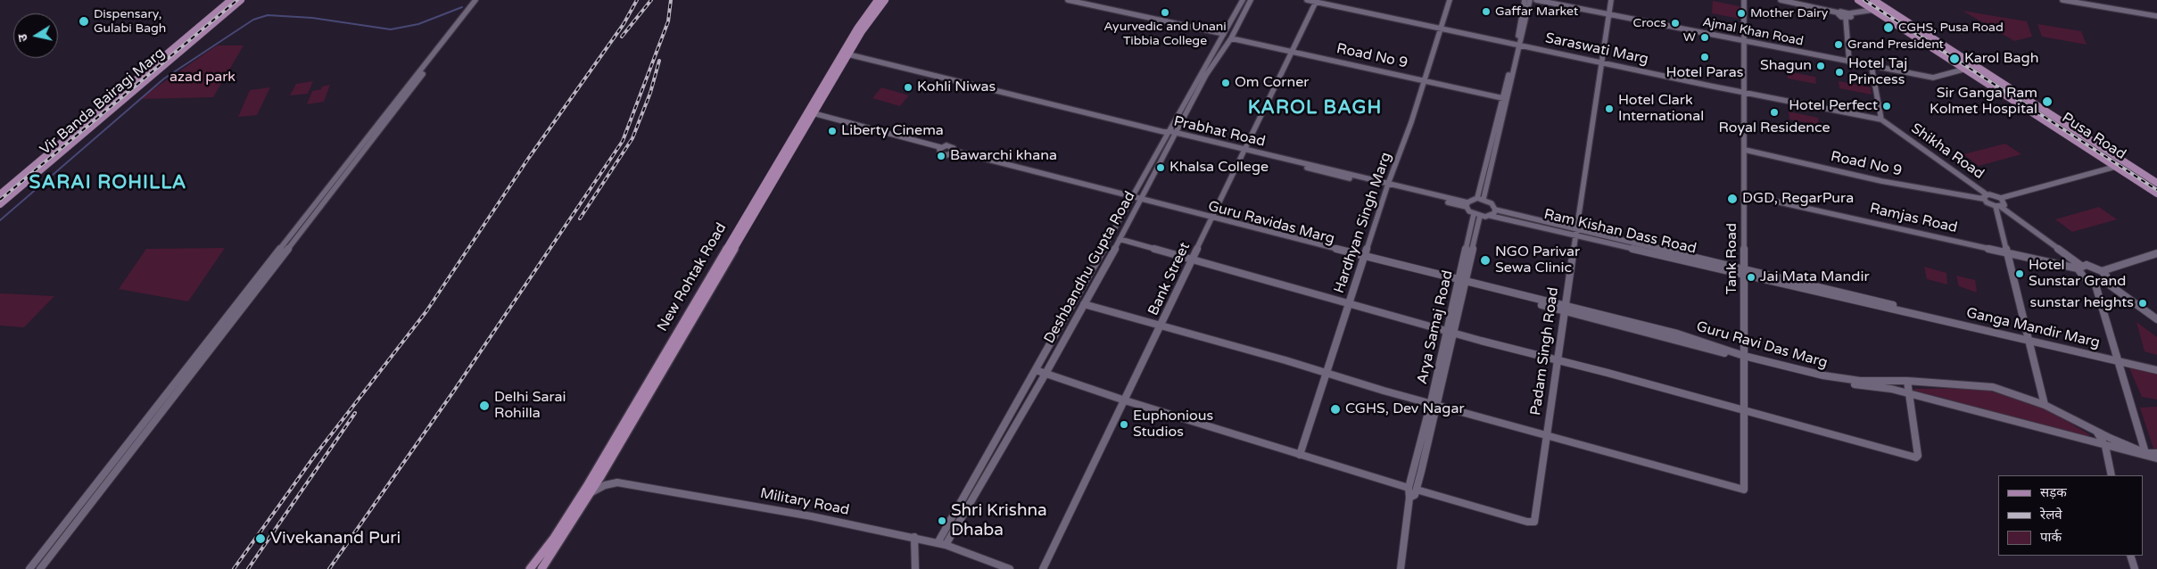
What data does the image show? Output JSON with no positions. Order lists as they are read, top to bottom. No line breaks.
{"streets":{"main road":["Vir Banda Bairagi Marg","Pusa Road","New Rohtak Road"],"street":["Ajmal Khan Road","Saraswati Marg","Road No 9","Prabhat Road","Shikha Road","Ramjas Road","Guru Ravidas Marg","Hardhyan Singh Marg","Ram Kishan Dass Road","Tank Road","Deshbandhu Gupta Road","Bank Street","Arya Samaj Road","Ganga Mandir Marg","Guru Ravi Das Marg","Padam Singh Road","Military Road"]},"crossings":[["Ajmal Khan Road","Pusa Road"],["Ajmal Khan Road","Tank Road"],["Ajmal Khan Road","Padam Singh Road"],["Saraswati Marg","Shikha Road"],["Saraswati Marg","Hardhyan Singh Marg"],["Saraswati Marg","Tank Road"],["Saraswati Marg","Bank Street"],["Saraswati Marg","Padam Singh Road"],["Road No 9","Shikha Road"],["Road No 9","Hardhyan Singh Marg"],["Road No 9","Tank Road"],["Road No 9","Deshbandhu Gupta Road"],["Road No 9","Bank Street"],["Prabhat Road","Hardhyan Singh Marg"],["Prabhat Road","Deshbandhu Gupta Road"],["Prabhat Road","New Rohtak Road"],["Prabhat Road","Bank Street"],["Ramjas Road","Tank Road"],["Guru Ravidas Marg","Hardhyan Singh Marg"],["Guru Ravidas Marg","Deshbandhu Gupta Road"],["Guru Ravidas Marg","New Rohtak Road"],["Guru Ravidas Marg","Bank Street"],["Guru Ravidas Marg","Guru Ravi Das Marg"],["Ram Kishan Dass Road","Tank Road"],["Ram Kishan Dass Road","Ganga Mandir Marg"],["Ram Kishan Dass Road","Padam Singh Road"],["Tank Road","Ganga Mandir Marg"],["Tank Road","Guru Ravi Das Marg"],["Tank Road","Padam Singh Road"],["Deshbandhu Gupta Road","Military Road"],["New Rohtak Road","Military Road"],["Guru Ravi Das Marg","Padam Singh Road"]],"districts":["KAROL BAGH","SARAI ROHILLA"],"parks":["azad park"],"places":["Gaffar Market","Ayurvedic and Unani Tibbia College","Mother Dairy","Dispensary, Gulabi Bagh","Crocs","CGHS, Pusa Road","W","Grand President","Hotel Paras","Karol Bagh","Shagun","Hotel Taj Princess","Om Corner","Kohli Niwas","Sir Ganga Ram Kolmet Hospital","Hotel Perfect","Hotel Clark International","Royal Residence","Liberty Cinema","Bawarchi khana","Khalsa College","DGD, RegarPura","NGO Parivar Sewa Clinic","Hotel Sunstar Grand","Jai Mata Mandir","sunstar heights","Delhi Sarai Rohilla","CGHS, Dev Nagar","Euphonious Studios","Shri Krishna Dhaba","Vivekanand Puri"],"legend":["सड़क","रेलवे","पार्क"],"north":"left"}
